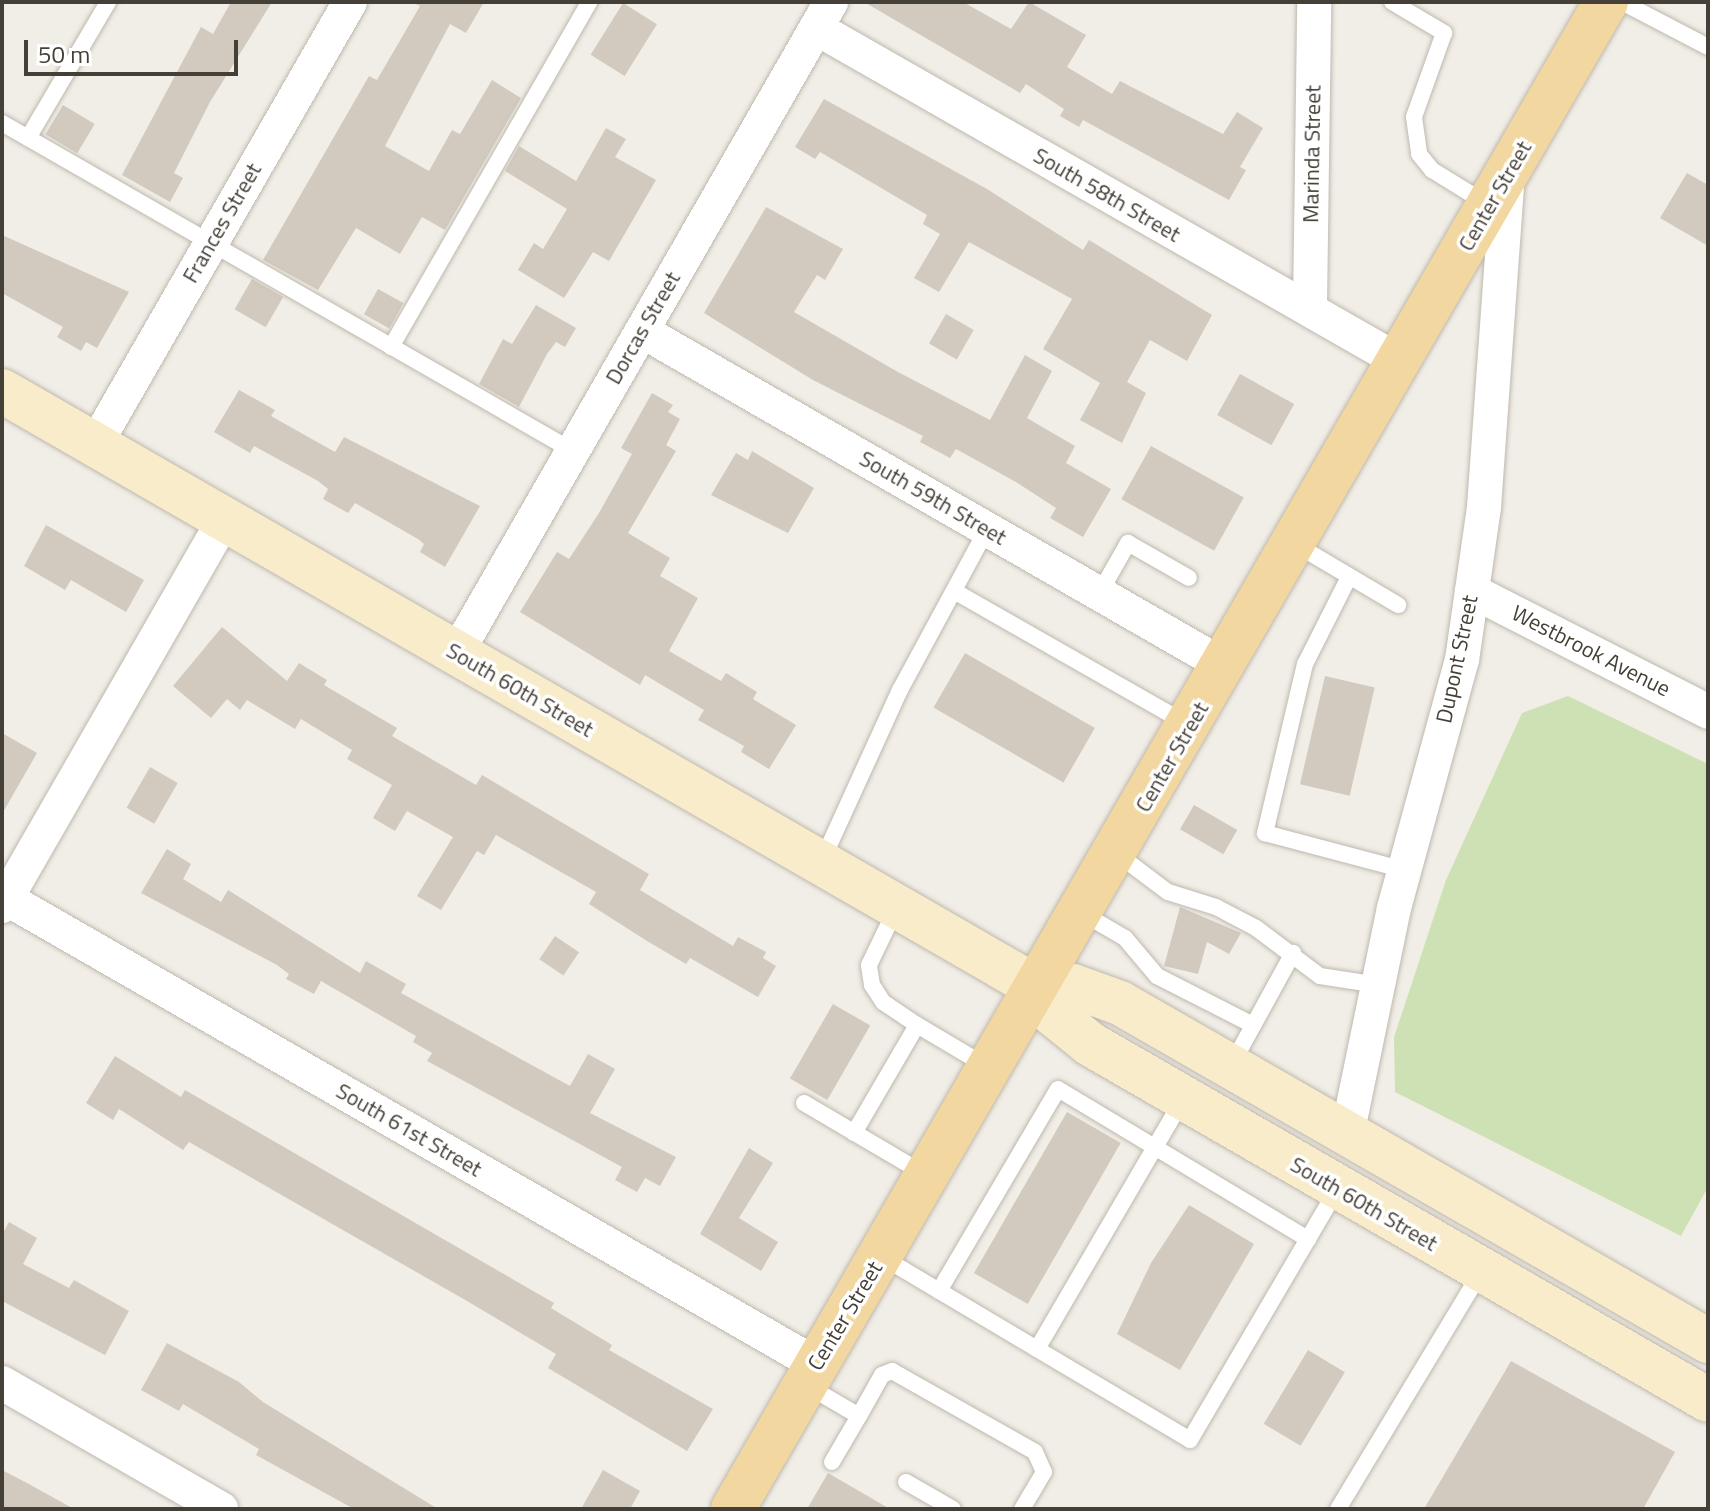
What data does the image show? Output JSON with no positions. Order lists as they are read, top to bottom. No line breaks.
{"streets":{"main road":["Center Street","South 60th Street"],"street":["Marinda Street","South 58th Street","Frances Street","Dorcas Street","South 59th Street","Westbrook Avenue","Dupont Street","South 61st Street"]},"crossings":[["Marinda Street","South 58th Street"],["South 58th Street","Center Street"],["South 58th Street","Dorcas Street"],["Center Street","South 59th Street"],["Center Street","Dupont Street"],["Center Street","South 60th Street"],["Center Street","South 61st Street"],["Frances Street","South 60th Street"],["Dorcas Street","South 59th Street"],["Dorcas Street","South 60th Street"],["Westbrook Avenue","Dupont Street"],["Dupont Street","South 60th Street"]],"scale_bar":"50 m"}
